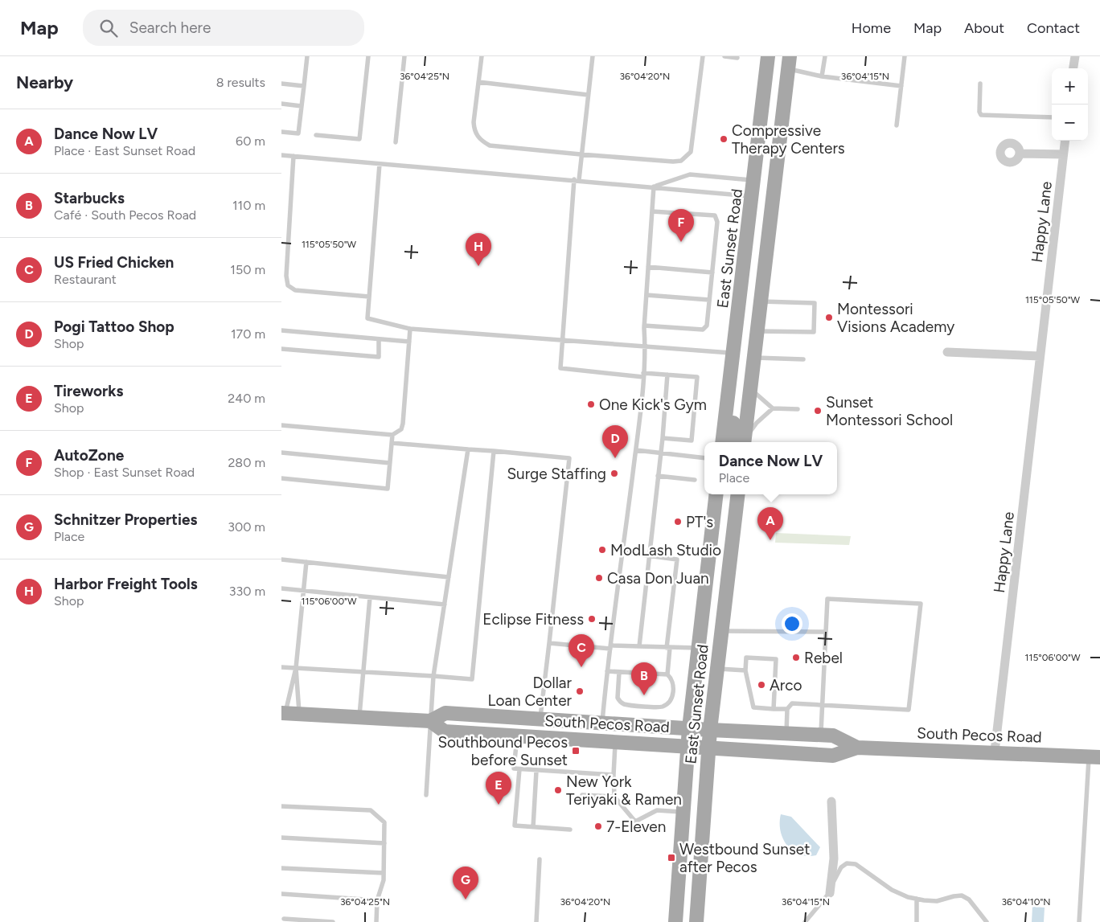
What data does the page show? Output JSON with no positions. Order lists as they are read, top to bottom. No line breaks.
{"streets":{"main road":["East Sunset Road","South Pecos Road"],"street":["Happy Lane"]},"crossings":[["Happy Lane","South Pecos Road"],["East Sunset Road","South Pecos Road"]],"places":{"other":["Compressive Therapy Centers","Montessori Visions Academy","One Kick's Gym","Sunset Montessori School","Surge Staffing","PT's","ModLash Studio","Casa Don Juan","Eclipse Fitness","Rebel","Arco","Dollar Loan Center","New York Teriyaki & Ramen","7-Eleven"],"transit":["Southbound Pecos before Sunset","Westbound Sunset after Pecos"]},"page":{"header":"Map","search":"Search here","nav":["Home","Map","About","Contact"],"heading":["Nearby","8 results"],"map_buttons":["+","−"],"list":[{"mark":"A","name":"Dance Now LV","note":"Place · East Sunset Road","value":"60 m"},{"mark":"B","name":"Starbucks","note":"Café · South Pecos Road","value":"110 m"},{"mark":"C","name":"US Fried Chicken","note":"Restaurant","value":"150 m"},{"mark":"D","name":"Pogi Tattoo Shop","note":"Shop","value":"170 m"},{"mark":"E","name":"Tireworks","note":"Shop","value":"240 m"},{"mark":"F","name":"AutoZone","note":"Shop · East Sunset Road","value":"280 m"},{"mark":"G","name":"Schnitzer Properties","note":"Place","value":"300 m"},{"mark":"H","name":"Harbor Freight Tools","note":"Shop","value":"330 m"}],"pins":["F","H","D","A","C","B","E","G"],"popup":["Dance Now LV","Place"]},"coordinates":["36°04'25\"N","36°04'20\"N","36°04'15\"N","115°05'50\"W","115°06'00\"W","36°04'10\"N"]}
